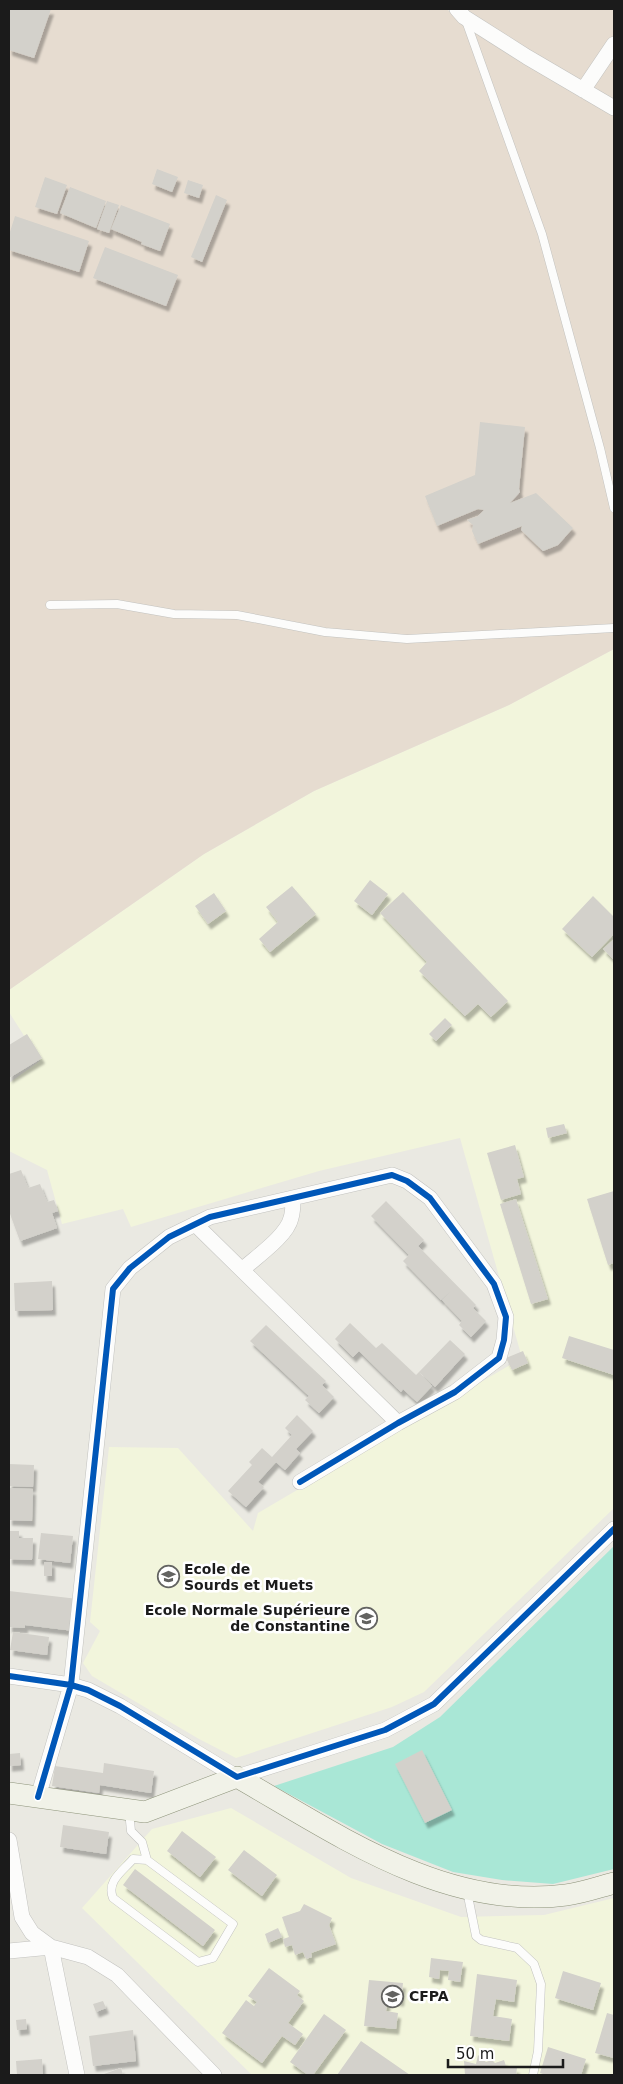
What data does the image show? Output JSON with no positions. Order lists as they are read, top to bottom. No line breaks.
{"places":{"school or university":["Ecole de Sourds et Muets","Ecole Normale Supérieure de Constantine","CFPA"]},"scale_bar":"50 m"}
